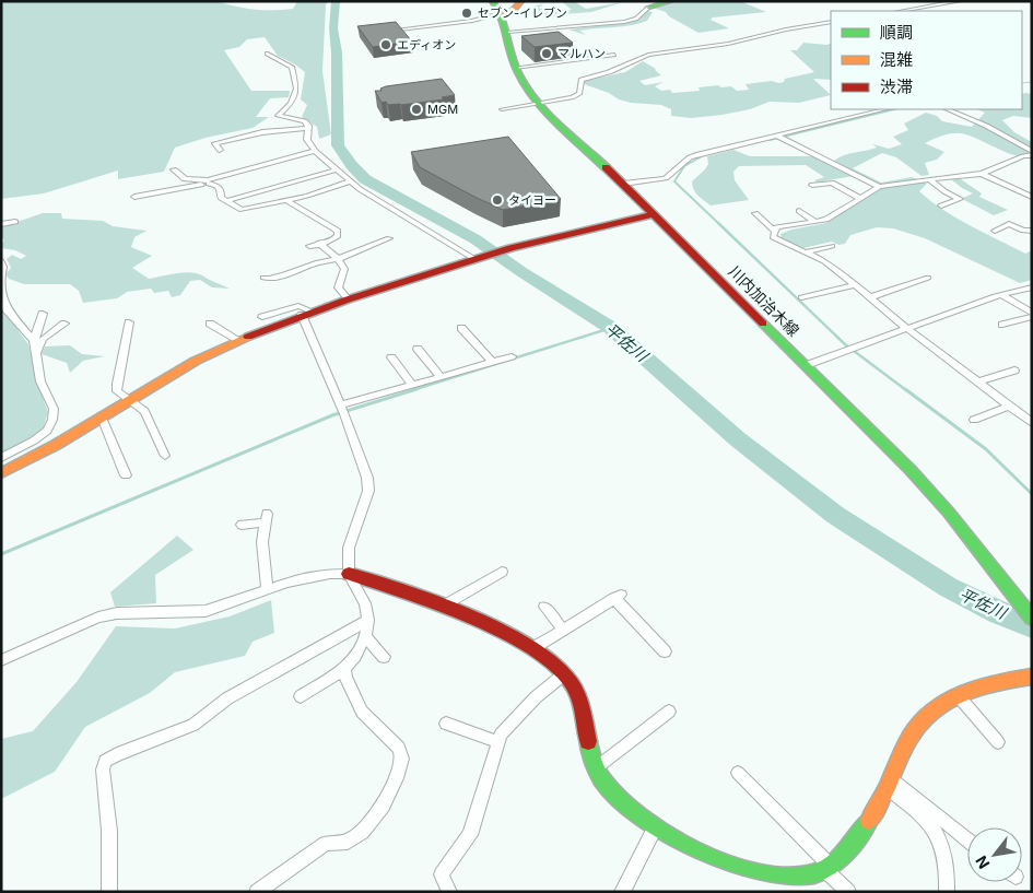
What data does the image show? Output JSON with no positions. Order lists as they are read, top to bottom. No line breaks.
{"streets":{"main road":["川内加治木線"]},"water":["平佐川"],"places":["セブン-イレブン","エディオン","マルハン","MGM","タイヨー"],"legend":["順調","混雑","渋滞"],"north":"bottom left"}
